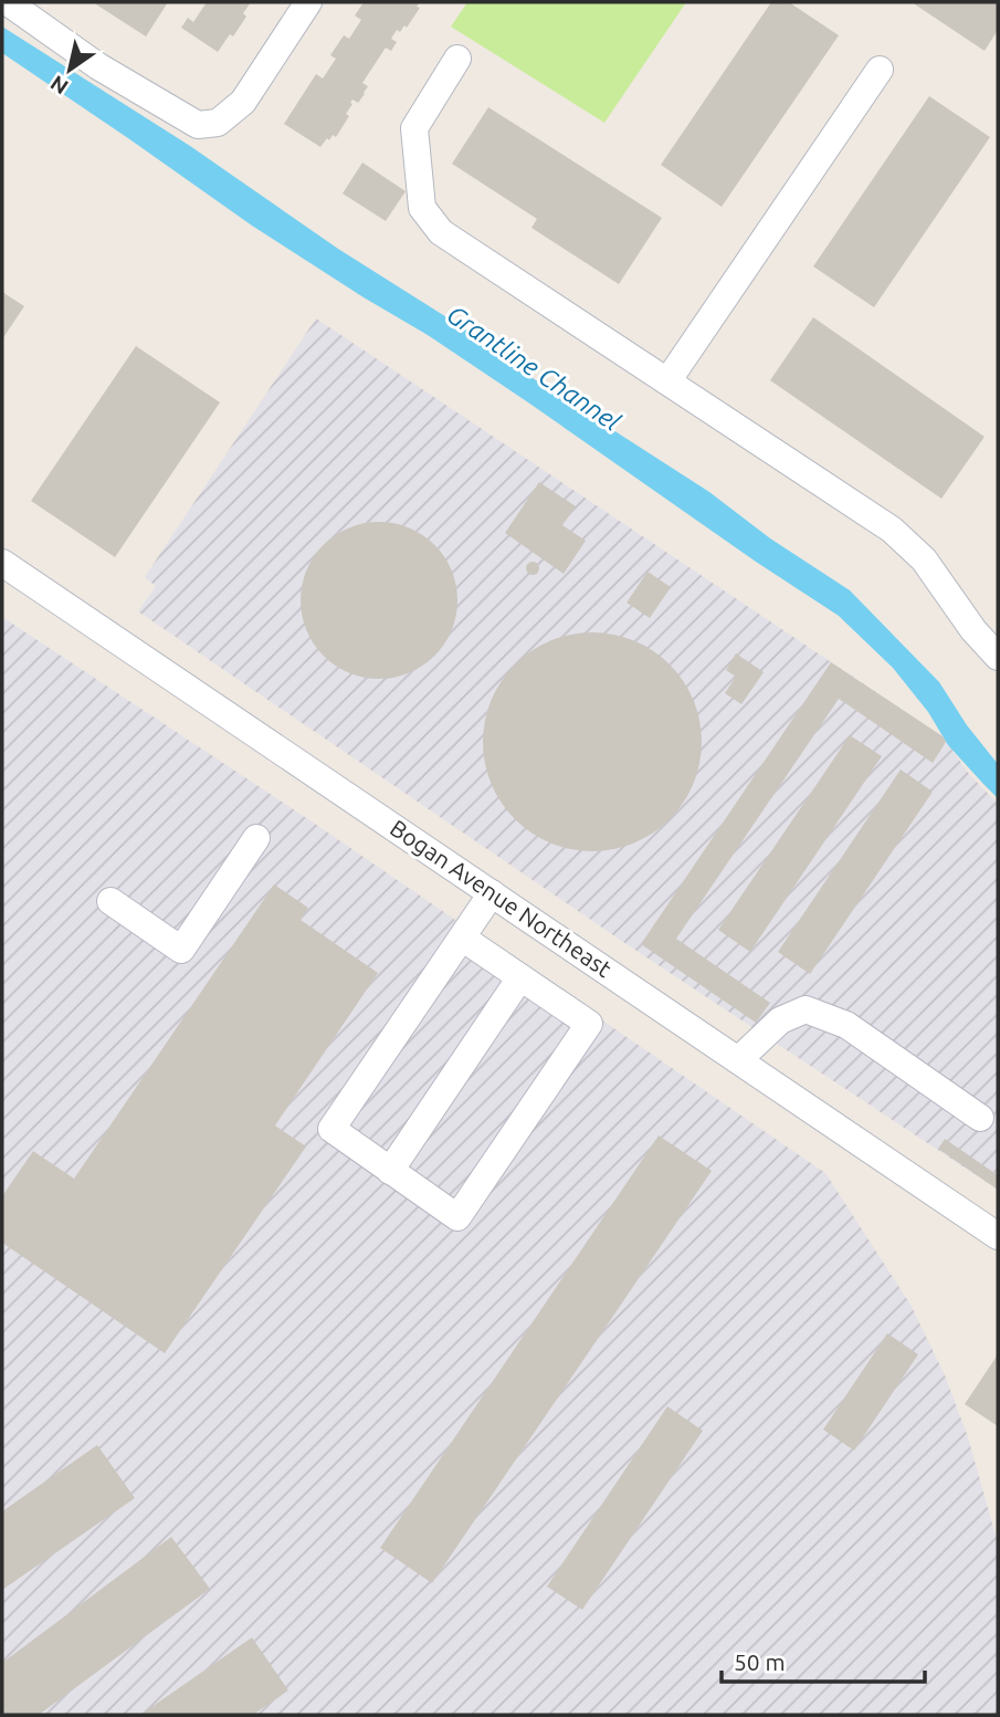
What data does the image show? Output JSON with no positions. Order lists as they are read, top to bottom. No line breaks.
{"streets":{"street":["Bogan Avenue Northeast"]},"water":["Grantline Channel"],"scale_bar":"50 m","north":"bottom left"}
